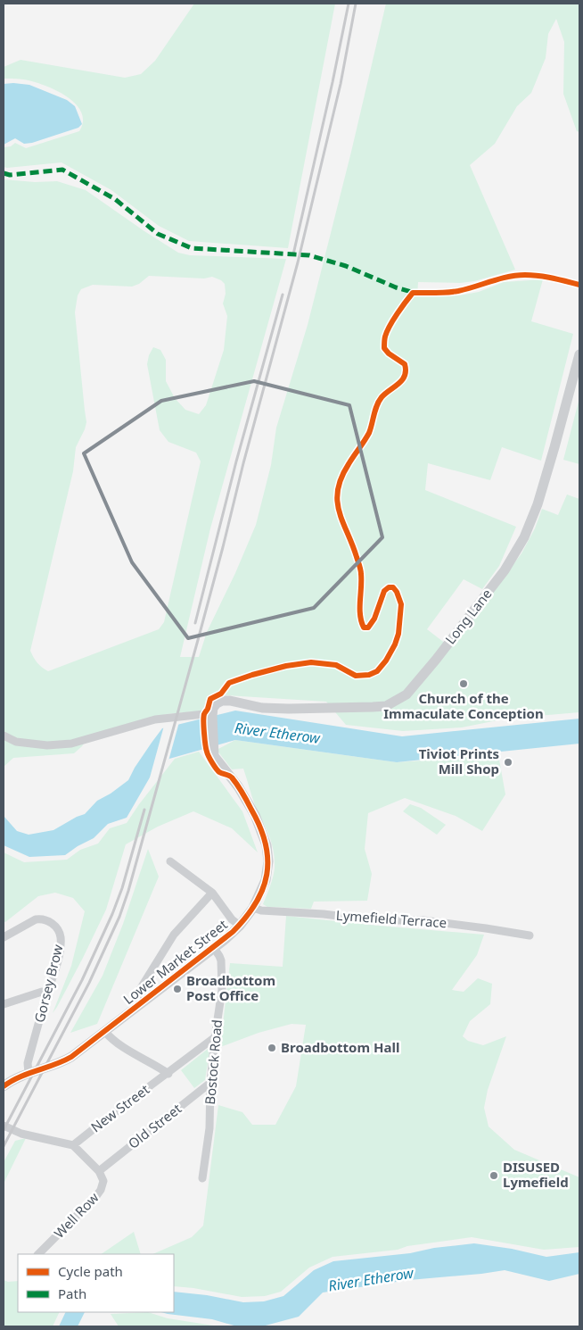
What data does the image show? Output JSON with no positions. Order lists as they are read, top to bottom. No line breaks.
{"streets":{"street":["Long Lane","Lymefield Terrace","Lower Market Street","Gorsey Brow","Bostock Road","New Street","Old Street","Well Row"]},"crossings":[["Long Lane","Lower Market Street"],["Lymefield Terrace","Lower Market Street"],["Lower Market Street","Gorsey Brow"],["Lower Market Street","Bostock Road"],["Bostock Road","New Street"],["Bostock Road","Old Street"],["Old Street","Well Row"]],"water":["River Etherow"],"places":["Church of the Immaculate Conception","Tiviot Prints Mill Shop","Broadbottom Post Office","Broadbottom Hall","DISUSED Lymefield"],"legend":["Cycle path","Path"]}
